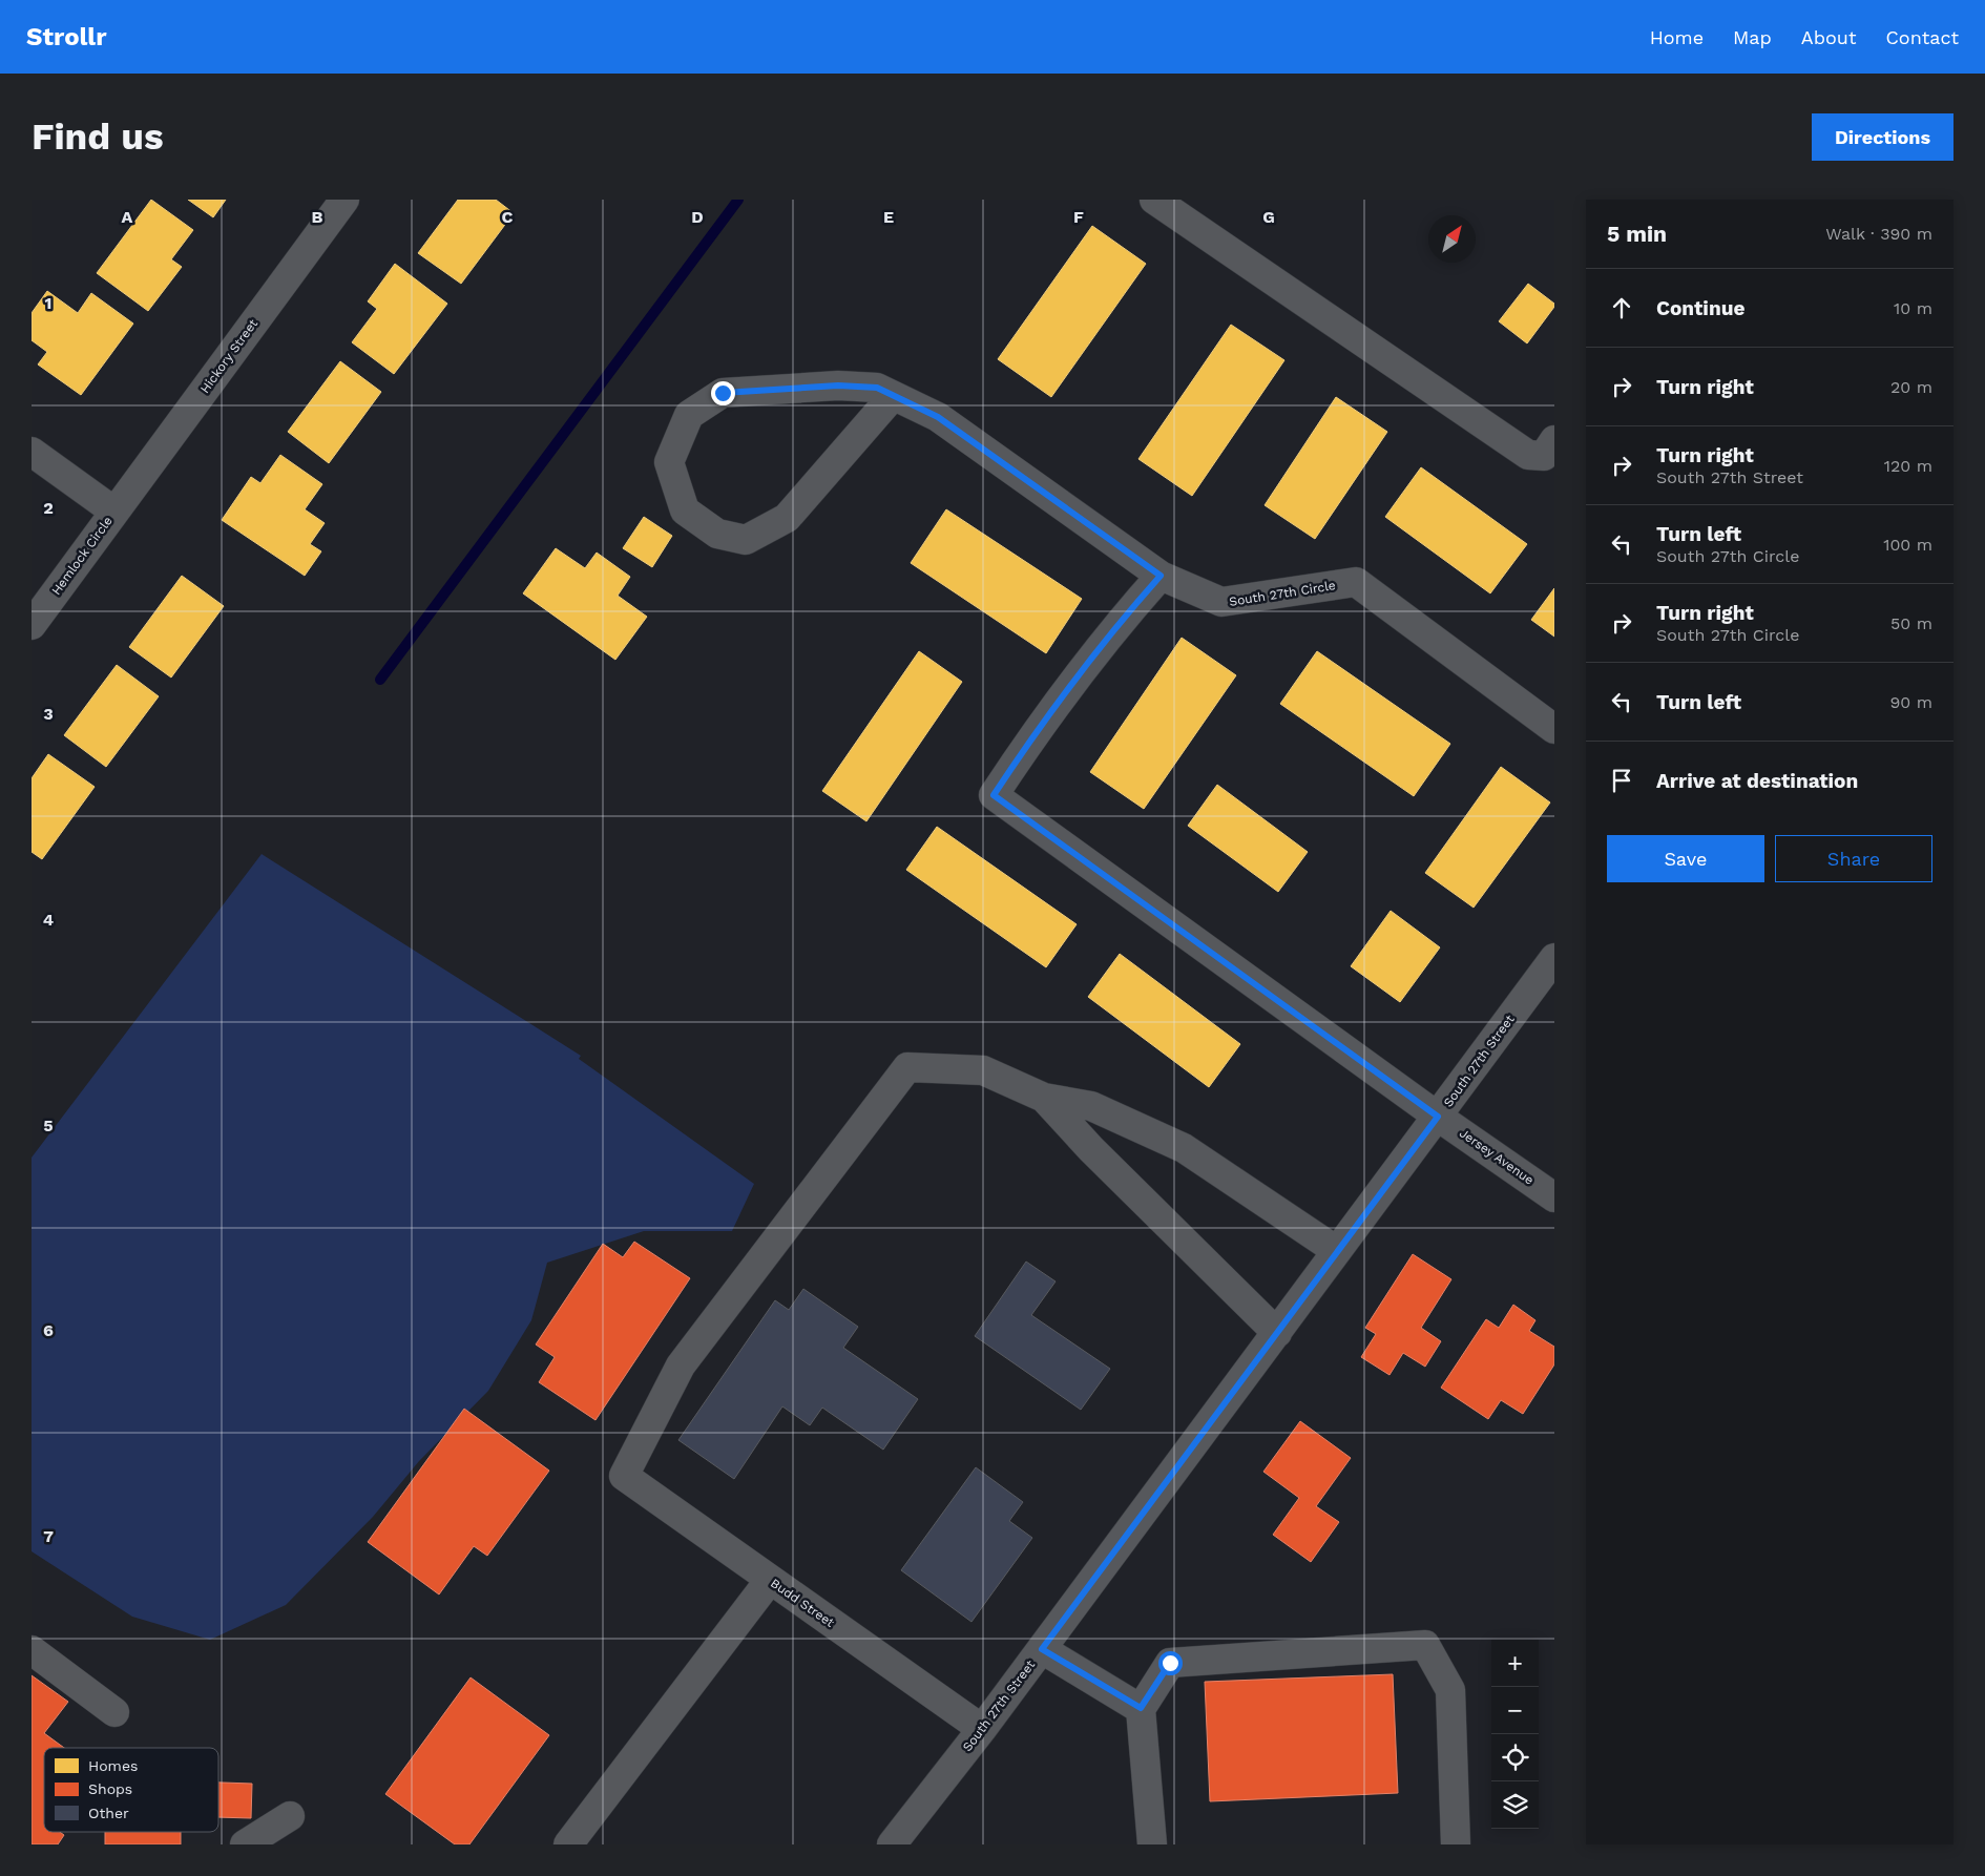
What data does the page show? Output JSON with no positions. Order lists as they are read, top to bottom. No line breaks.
{"streets":{"street":["Hickory Street","Hemlock Circle","South 27th Circle","South 27th Street","Jersey Avenue","Budd Street"]},"crossings":[["Hickory Street","Hemlock Circle"],["South 27th Street","Jersey Avenue"],["South 27th Street","Budd Street"]],"legend":["Homes","Shops","Other"],"north":"top right","page":{"header":"Strollr","nav":["Home","Map","About","Contact"],"buttons":["Directions",["Save","Share"]],"title":"Find us","heading":["5 min","Walk · 390 m"],"list":[["Continue","10 m"],["Turn right","20 m"],["Turn right","South 27th Street","120 m"],["Turn left","South 27th Circle","100 m"],["Turn right","South 27th Circle","50 m"],["Turn left","90 m"],"Arrive at destination"],"map_buttons":["+","−"]},"grid":{"columns":["A","B","C","D","E","F","G"],"rows":["1","2","3","4","5","6","7"]}}
